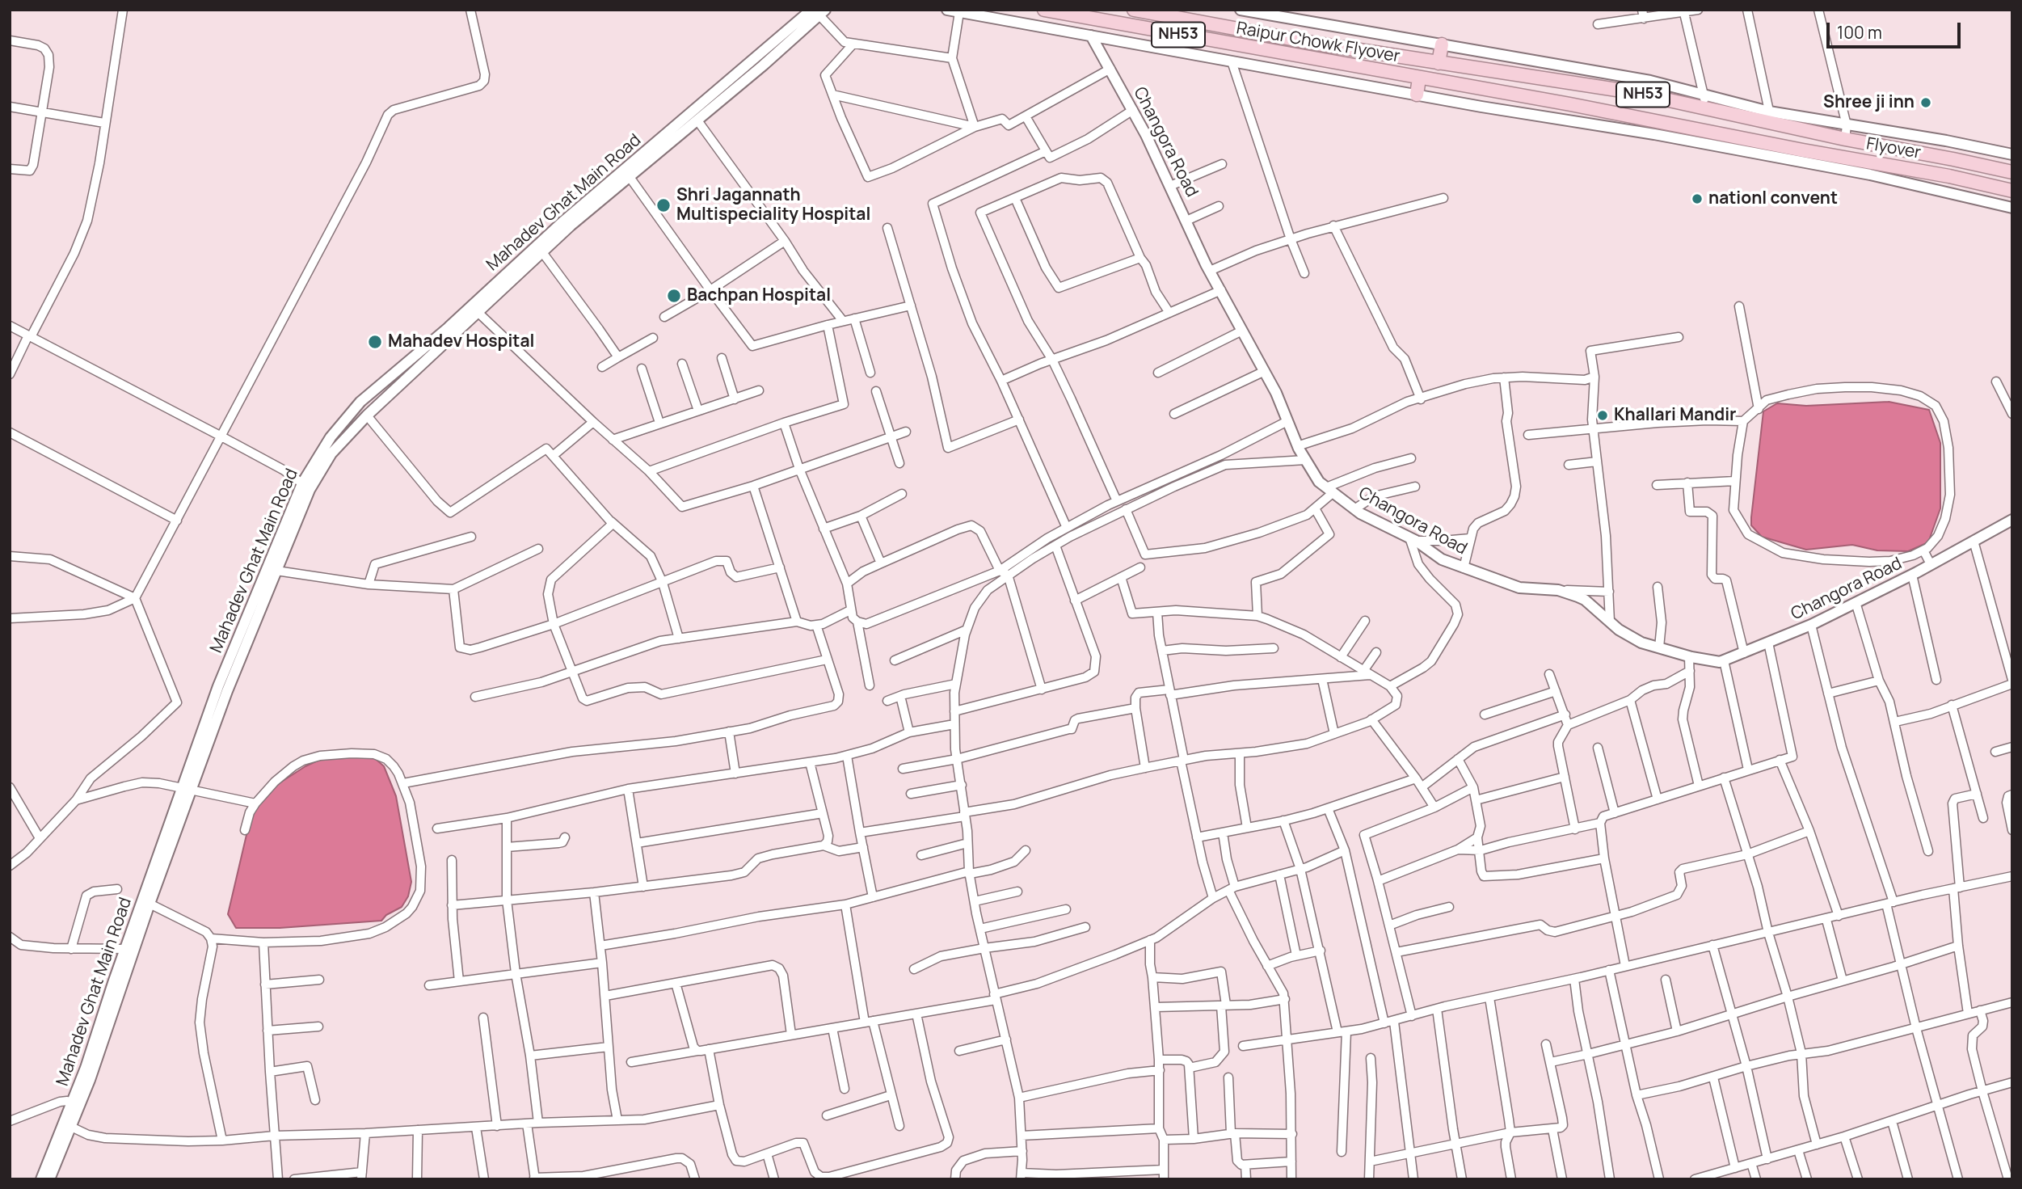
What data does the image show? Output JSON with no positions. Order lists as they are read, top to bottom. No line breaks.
{"streets":{"highway":["NH53","Raipur Chowk Flyover","Flyover"],"street":["Changora Road","Mahadev Ghat Main Road"]},"crossings":[["NH53","Raipur Chowk Flyover"],["NH53","Flyover"]],"places":["Shree ji inn","nationl convent","Shri Jagannath Multispeciality Hospital","Bachpan Hospital","Mahadev Hospital","Khallari Mandir"],"scale_bar":"100 m"}
